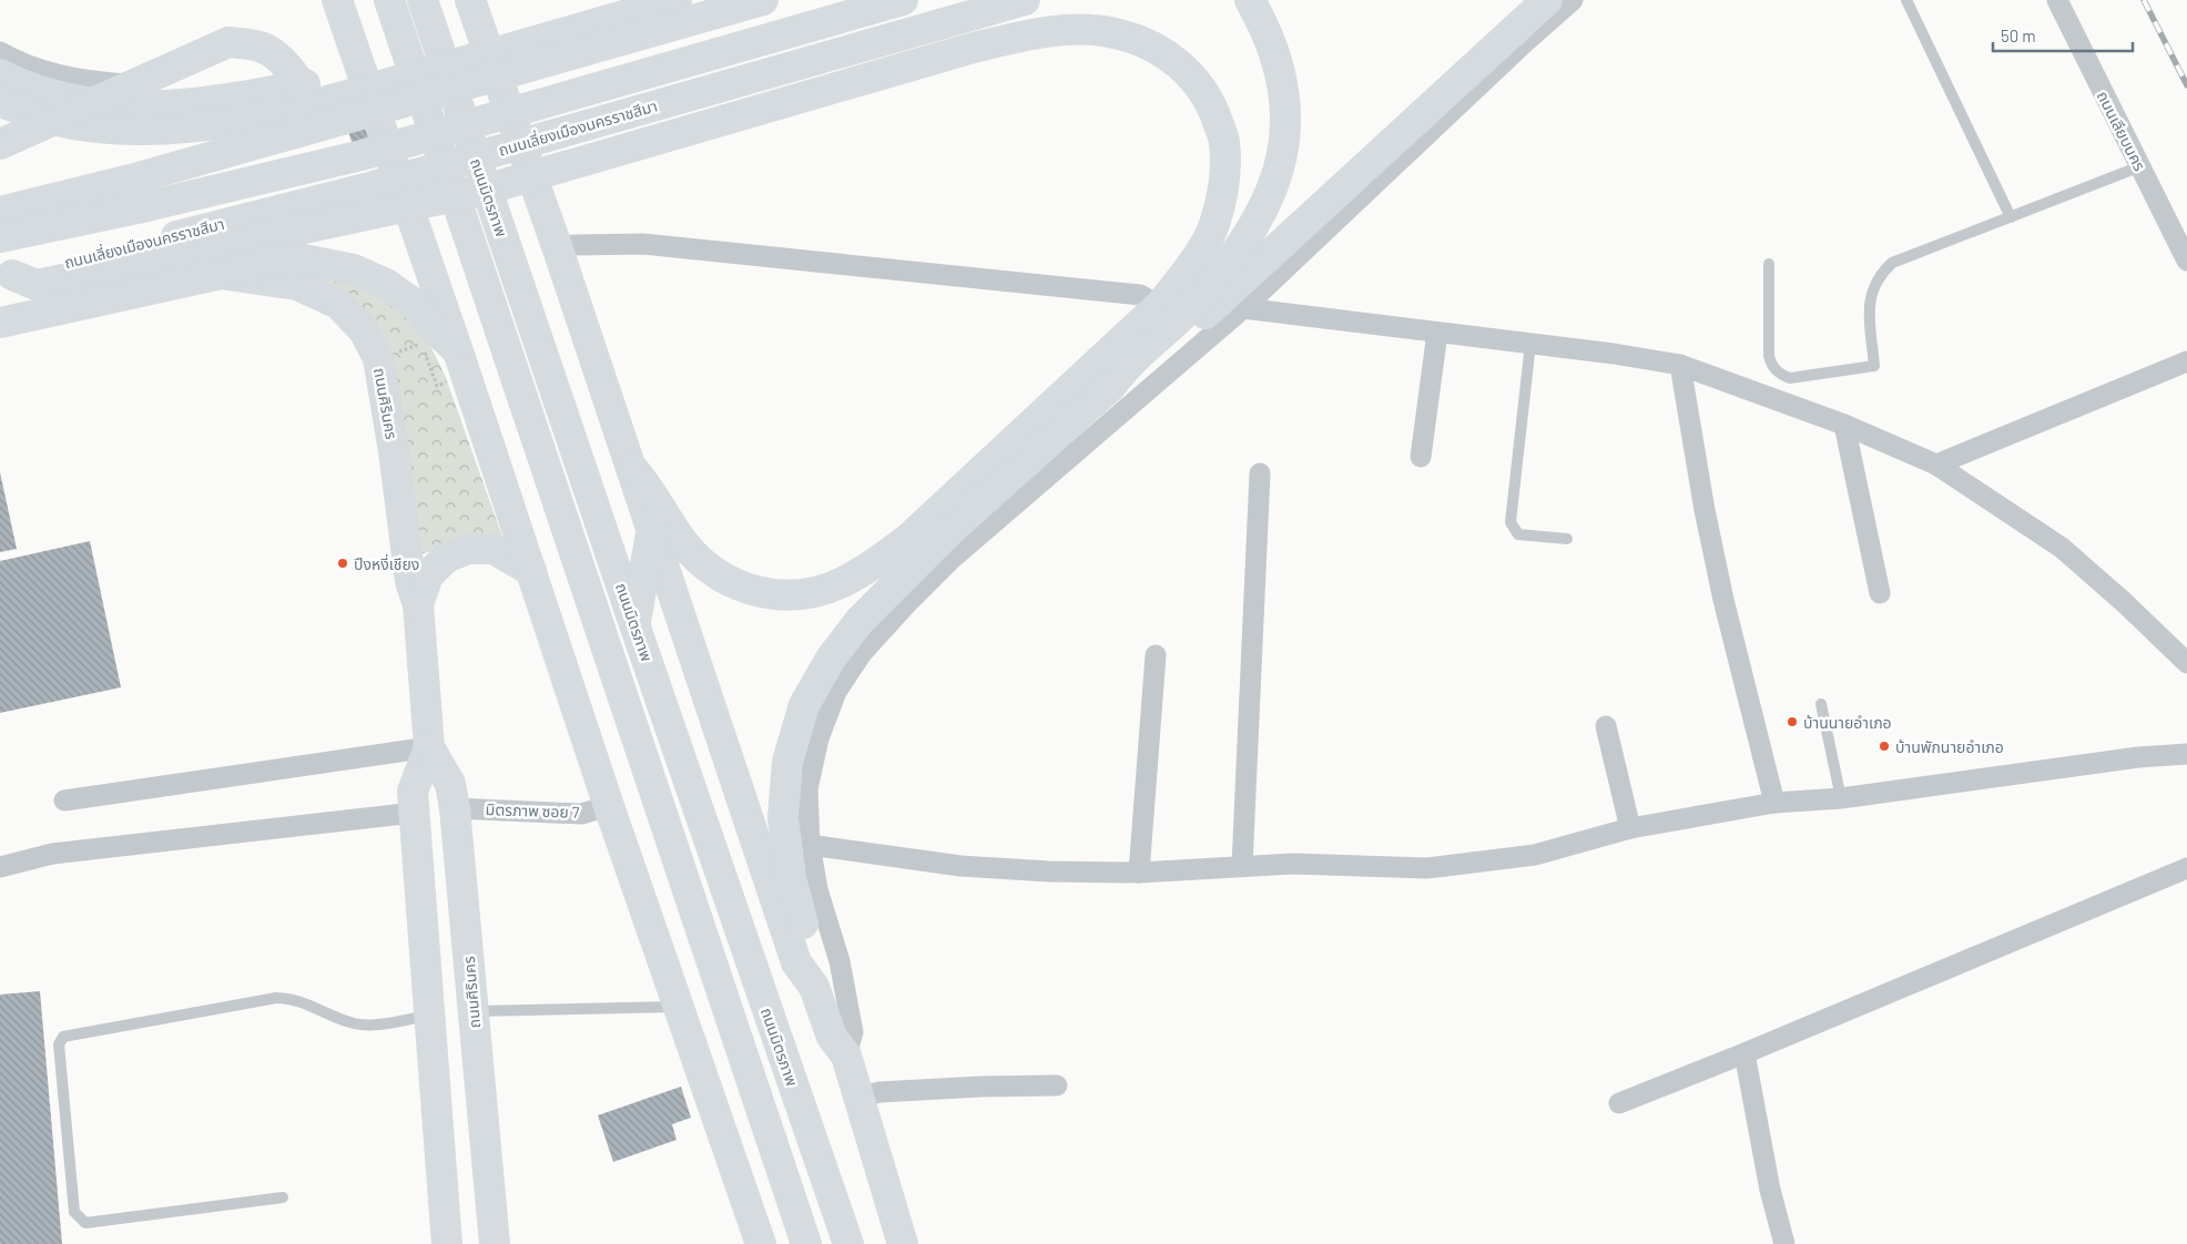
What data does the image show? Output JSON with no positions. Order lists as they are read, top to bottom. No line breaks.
{"streets":{"main road":["ถนนเลี่ยงเมืองนครราชสีมา","ถนนมิตรภาพ","ถนนศิรินคร"],"street":["ถนนเลียบนคร","มิตรภาพ ซอย 7"]},"crossings":[["ถนนศิรินคร","มิตรภาพ ซอย 7"]],"places":["ปึงหงี่เชียง","บ้านนายอำเภอ","บ้านพักนายอำเภอ"],"scale_bar":"50 m"}
